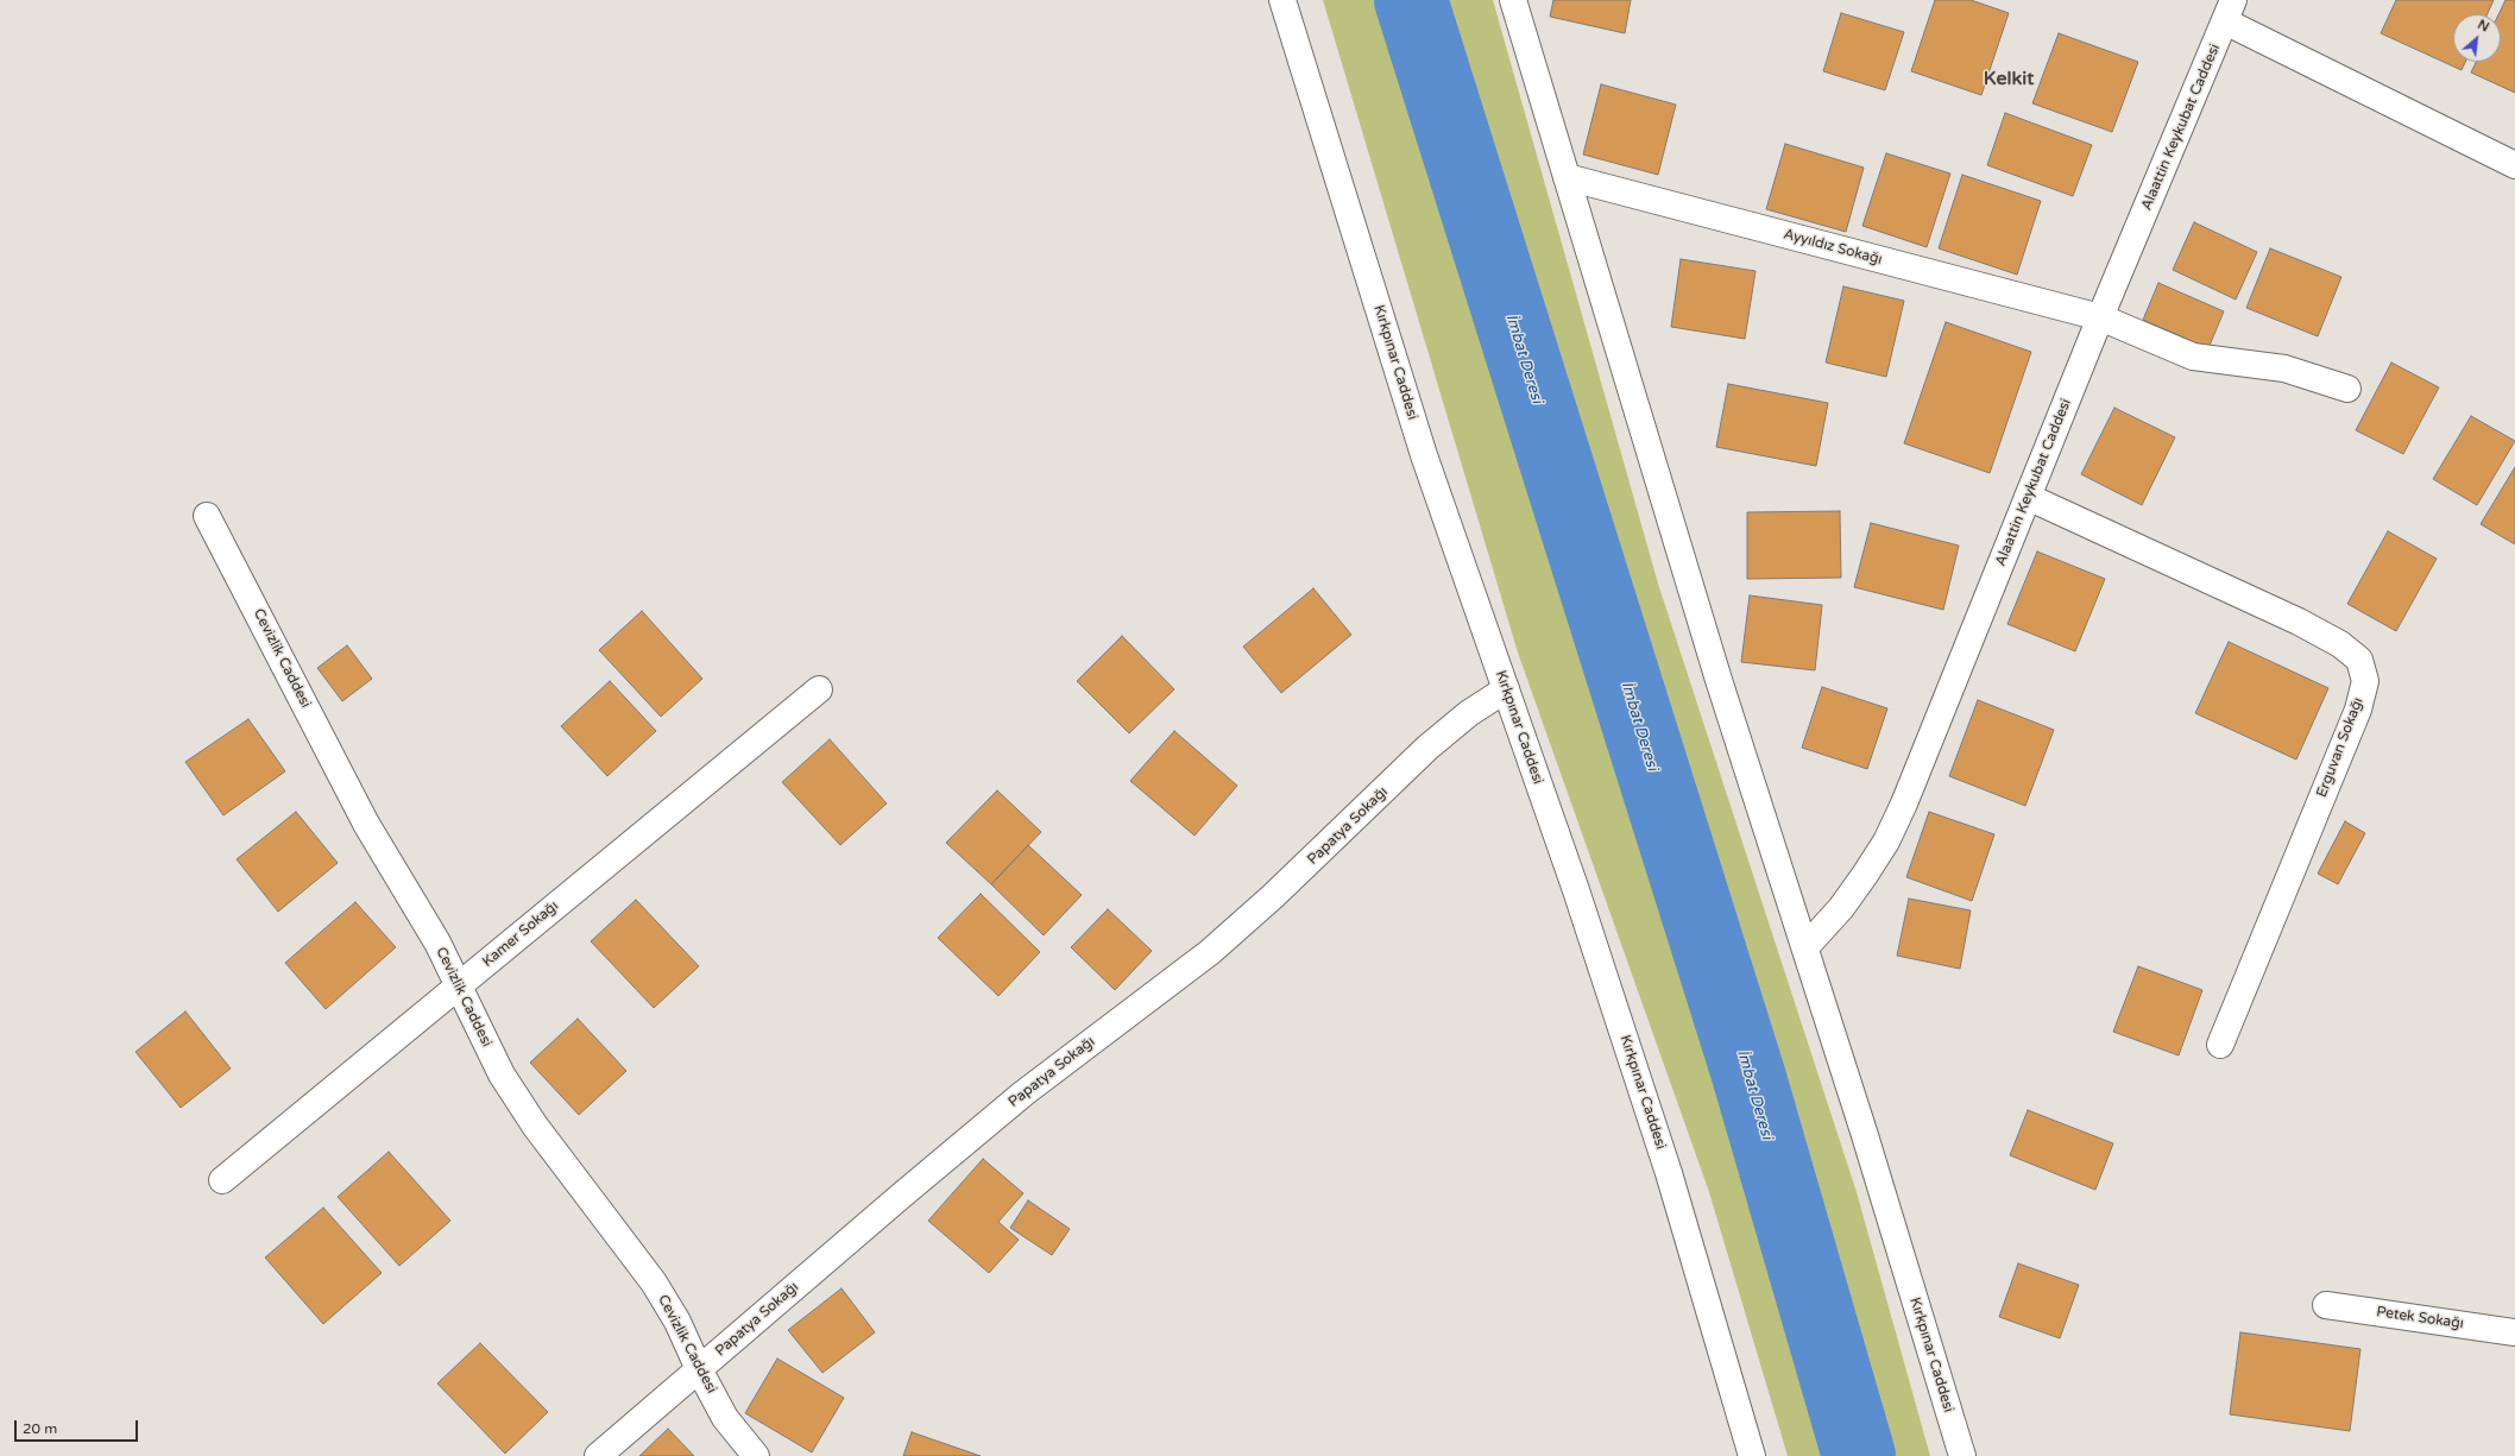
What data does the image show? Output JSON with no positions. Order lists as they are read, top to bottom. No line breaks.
{"streets":{"street":["Alaattin Keykubat Caddesi","Ayyıldız Sokağı","Kırkpınar Caddesi","Cevizlik Caddesi","Erguvan Sokağı","Papatya Sokağı","Kamer Sokağı","Petek Sokağı"]},"crossings":[["Alaattin Keykubat Caddesi","Ayyıldız Sokağı"],["Alaattin Keykubat Caddesi","Kırkpınar Caddesi"],["Alaattin Keykubat Caddesi","Erguvan Sokağı"],["Ayyıldız Sokağı","Kırkpınar Caddesi"],["Kırkpınar Caddesi","Papatya Sokağı"],["Cevizlik Caddesi","Papatya Sokağı"],["Cevizlik Caddesi","Kamer Sokağı"]],"districts":["Kelkit"],"water":["İmbat Deresi"],"scale_bar":"20 m","north":"top right"}
